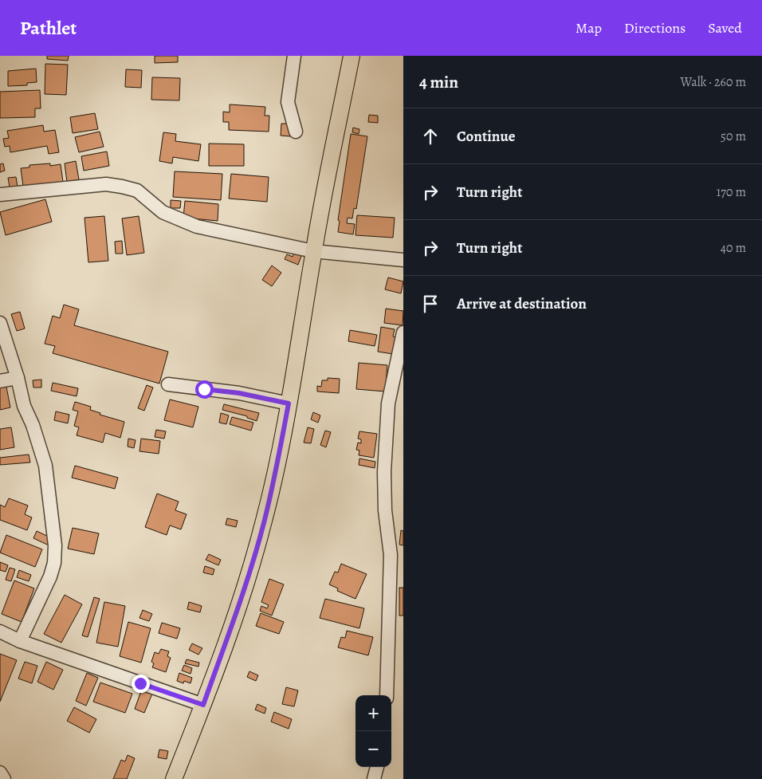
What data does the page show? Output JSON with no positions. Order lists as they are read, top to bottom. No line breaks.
{"page":{"header":"Pathlet","nav":["Map","Directions","Saved"],"heading":["4 min","Walk · 260 m"],"list":[["Continue","50 m"],["Turn right","170 m"],["Turn right","40 m"],"Arrive at destination"],"map_buttons":["+","−"]}}
